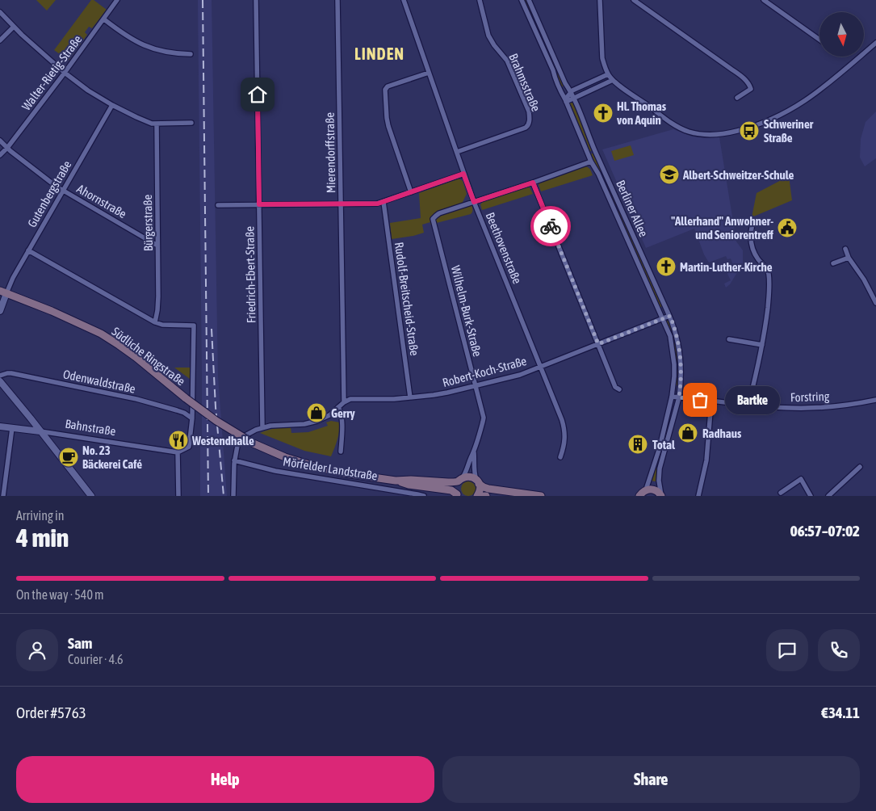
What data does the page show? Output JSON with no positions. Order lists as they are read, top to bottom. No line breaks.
{"streets":{"main road":["Südliche Ringstraße","Mörfelder Landstraße"],"street":["Walter-Rietig-Straße","Brahmsstraße","Mierendorffstraße","Gutenbergstraße","Ahornstraße","Berliner Allee","Bürgerstraße","Beethovenstraße","Friedrich-Ebert-Straße","Rudolf-Breitscheid-Straße","Wilhelm-Burk-Straße","Robert-Koch-Straße","Odenwaldstraße","Forstring","Bahnstraße"]},"crossings":[["Walter-Rietig-Straße","Ahornstraße"],["Brahmsstraße","Beethovenstraße"],["Mierendorffstraße","Robert-Koch-Straße"],["Gutenbergstraße","Ahornstraße"],["Gutenbergstraße","Südliche Ringstraße"],["Ahornstraße","Bürgerstraße"],["Berliner Allee","Wilhelm-Burk-Straße"],["Berliner Allee","Robert-Koch-Straße"],["Berliner Allee","Forstring"],["Beethovenstraße","Wilhelm-Burk-Straße"],["Beethovenstraße","Robert-Koch-Straße"],["Rudolf-Breitscheid-Straße","Robert-Koch-Straße"],["Wilhelm-Burk-Straße","Robert-Koch-Straße"],["Wilhelm-Burk-Straße","Mörfelder Landstraße"],["Südliche Ringstraße","Mörfelder Landstraße"]],"districts":["LINDEN"],"places":{"church":["Hl. Thomas von Aquin","Martin-Luther-Kirche"],"bus stop":["Schweriner Straße"],"school or university":["Albert-Schweitzer-Schule"],"public building":["\"Allerhand\" Anwohner- und Seniorentreff"],"other":["Bartke"],"shop":["Gerry","Radhaus"],"restaurant":["Westendhalle"],"building":["Total"],"cafe":["No. 23 Bäckerei Café"]},"north":"bottom","page":{"bubble":"Bartke","heading":["4 min","Arriving in","06:57–07:02"],"panel":["Sam","Courier · 4.6","Order #5763","€34.11"],"bar":"On the way · 540 m","buttons":["Help","Share"]}}
